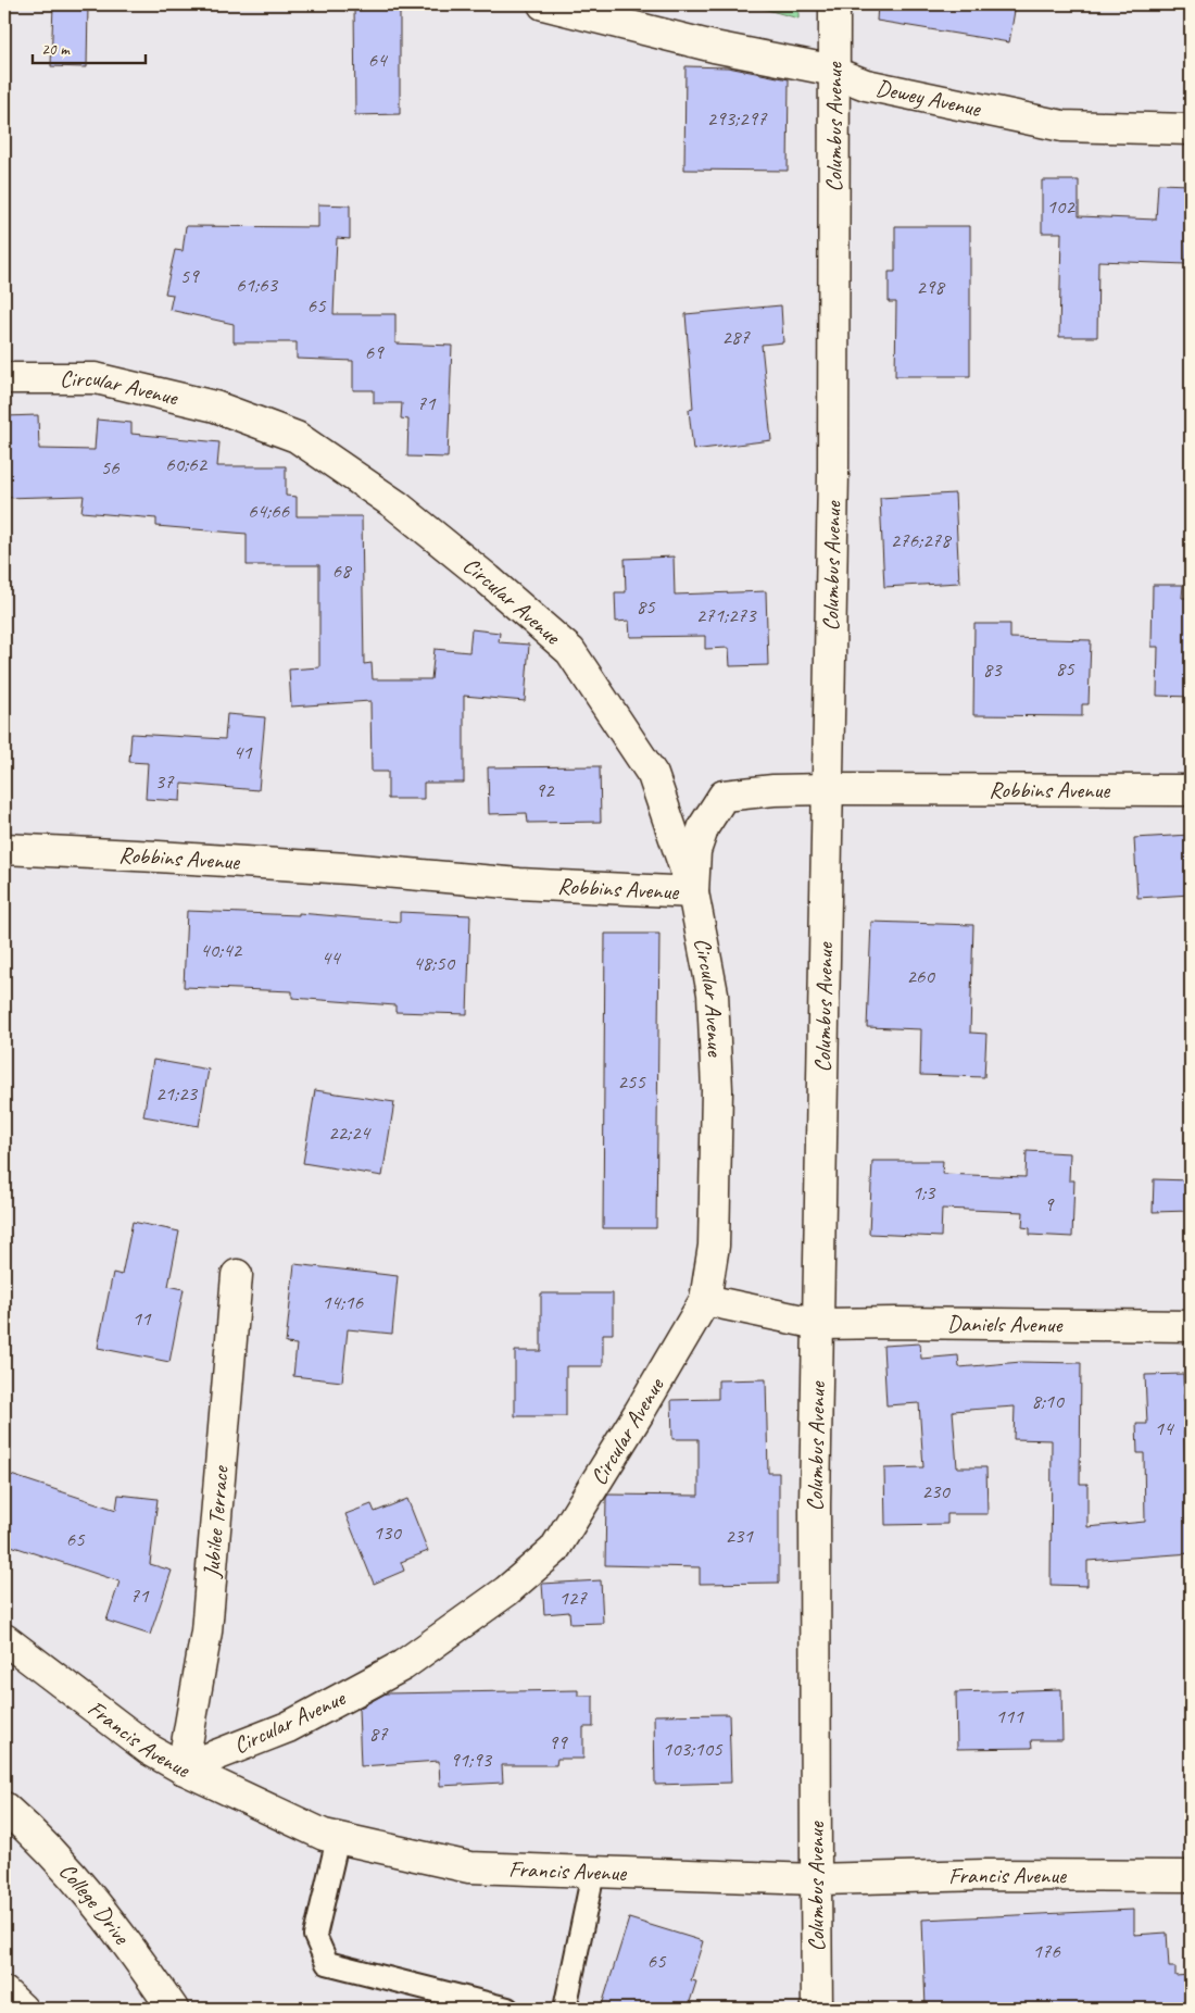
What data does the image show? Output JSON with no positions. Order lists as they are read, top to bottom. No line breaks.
{"streets":{"street":["Dewey Avenue","Columbus Avenue","Circular Avenue","Robbins Avenue","Daniels Avenue","Jubilee Terrace","Francis Avenue","College Drive"]},"crossings":[["Dewey Avenue","Columbus Avenue"],["Columbus Avenue","Robbins Avenue"],["Columbus Avenue","Daniels Avenue"],["Columbus Avenue","Francis Avenue"],["Circular Avenue","Robbins Avenue"],["Circular Avenue","Daniels Avenue"],["Circular Avenue","Jubilee Terrace"],["Circular Avenue","Francis Avenue"],["Jubilee Terrace","Francis Avenue"]],"house_numbers":["64","293;297","102","59","61;63","298","65","287","69","71","60;62","56","64;66","276;278","68","85","271;273","85","83","41","37","92","40;42","44","48;50","260","255","21;23","22;24","1;3","9","14;16","11","8;10","14","230","130","231","65","71","127","111","87","99","103;105","91;93","176","65"],"scale_bar":"20 m"}
